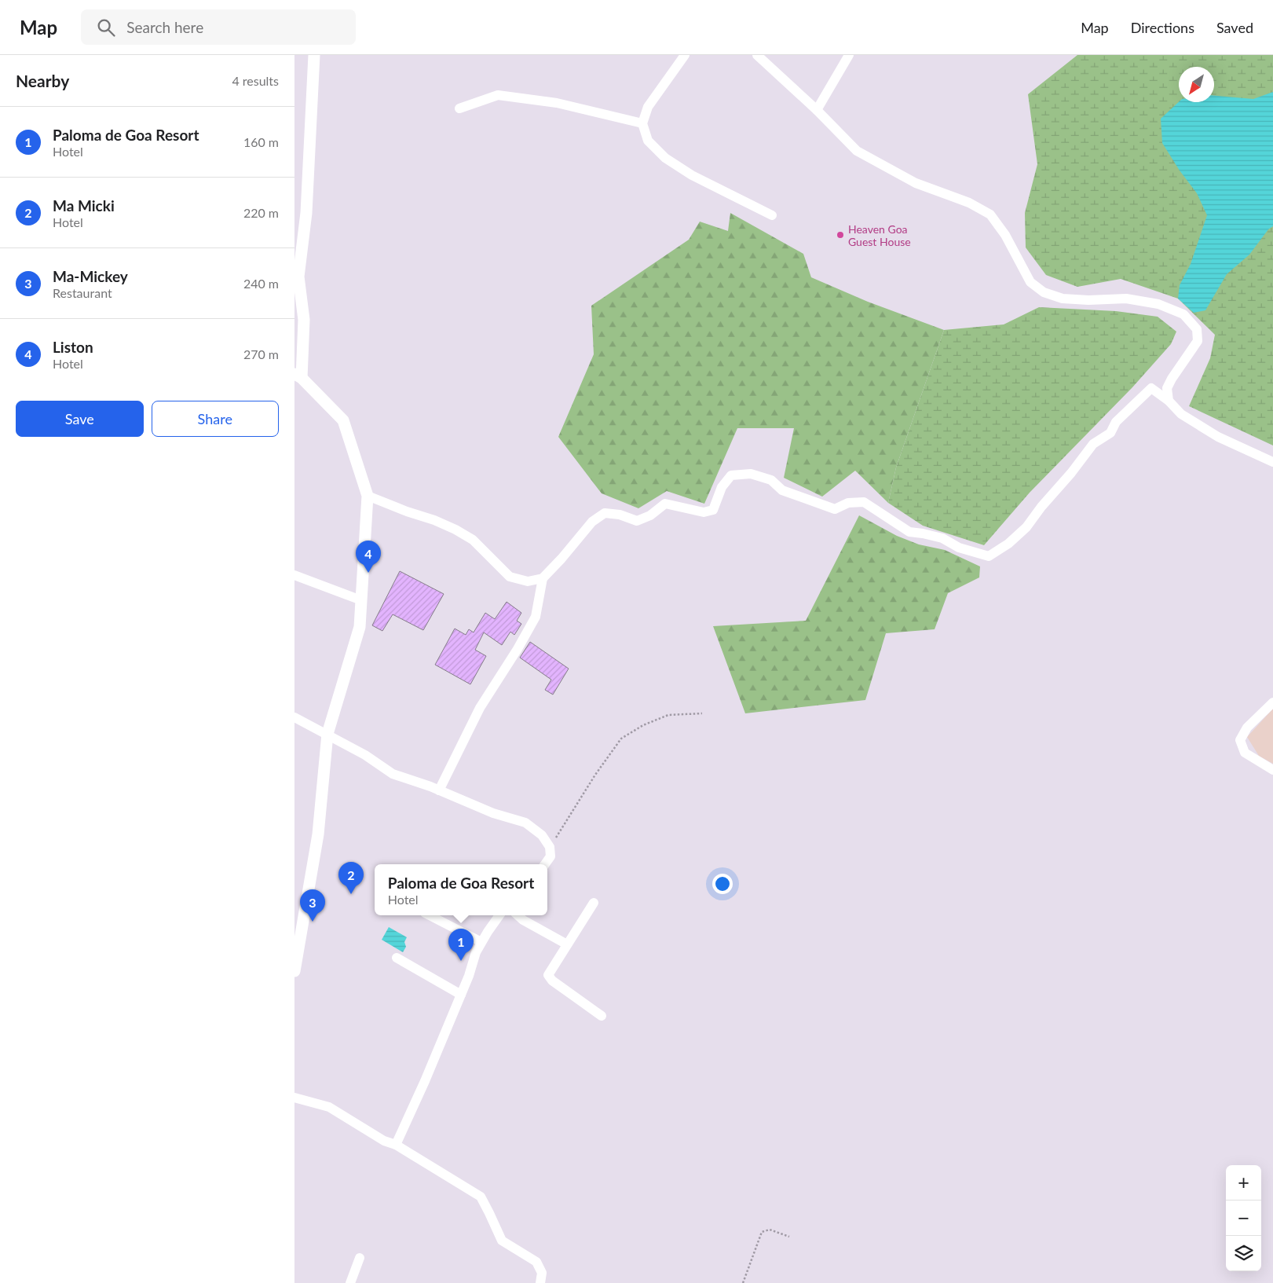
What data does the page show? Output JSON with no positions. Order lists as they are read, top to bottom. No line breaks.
{"places":["Heaven Goa Guest House"],"north":"bottom left","page":{"header":"Map","search":"Search here","nav":["Map","Directions","Saved"],"heading":["Nearby","4 results"],"list":[{"mark":"1","name":"Paloma de Goa Resort","note":"Hotel","value":"160 m"},{"mark":"2","name":"Ma Micki","note":"Hotel","value":"220 m"},{"mark":"3","name":"Ma-Mickey","note":"Restaurant","value":"240 m"},{"mark":"4","name":"Liston","note":"Hotel","value":"270 m"}],"buttons":["Save","Share"],"pins":["4","2","3","1"],"popup":["Paloma de Goa Resort","Hotel"],"map_buttons":["+","−"]}}
